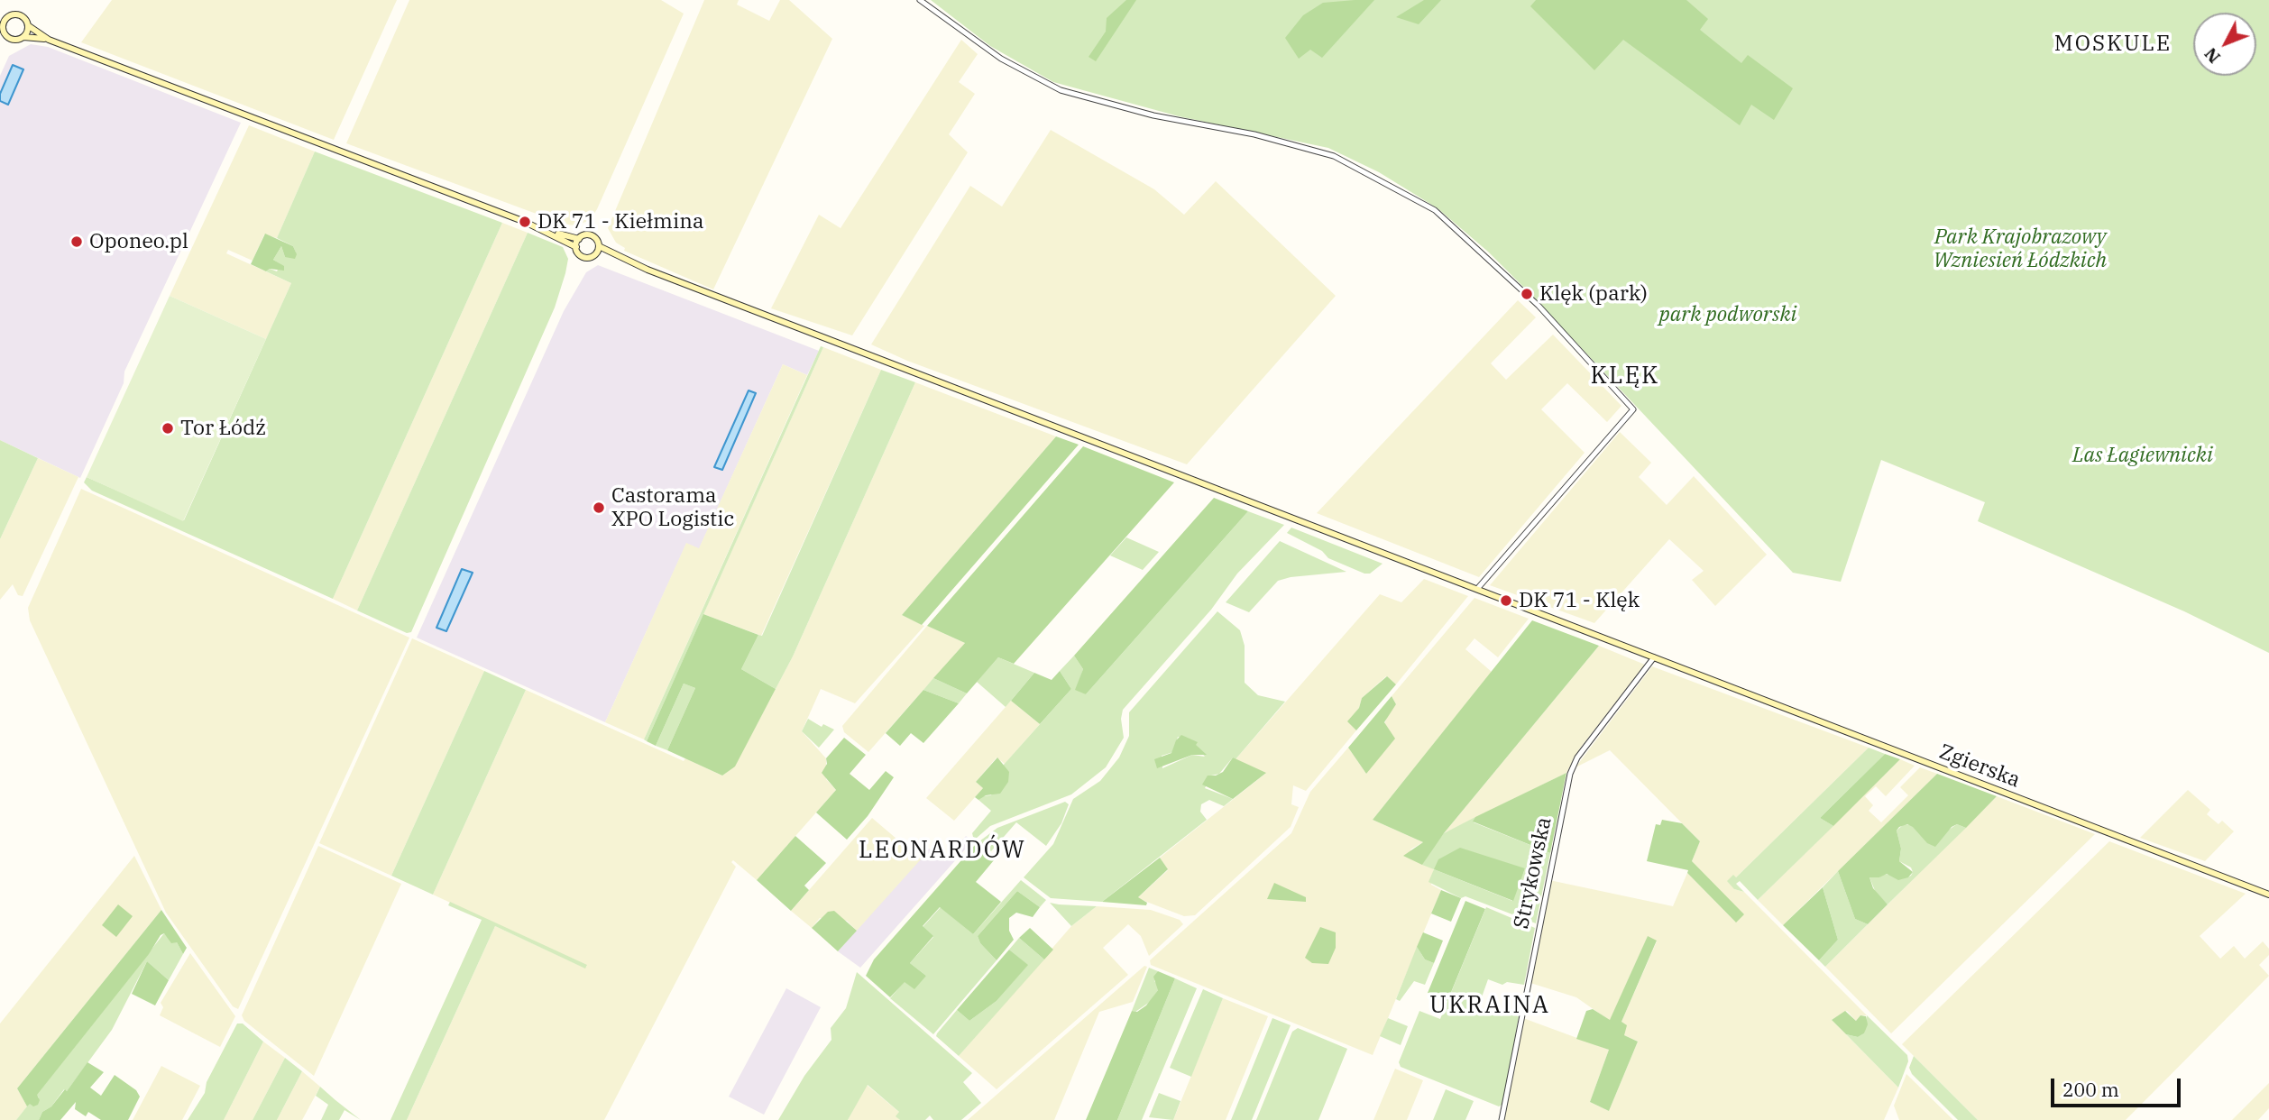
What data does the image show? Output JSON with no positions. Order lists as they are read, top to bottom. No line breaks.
{"streets":{"main road":["Zgierska"],"street":["Strykowska"]},"crossings":[["Zgierska","Strykowska"]],"districts":["MOSKULE","KLĘK","LEONARDÓW","UKRAINA"],"parks":["Park Krajobrazowy Wzniesień Łódzkich","park podworski","Las Łagiewnicki"],"places":["DK 71 - Kiełmina","Oponeo.pl","Klęk (park)","Tor Łódź","Castorama XPO Logistic","DK 71 - Klęk"],"scale_bar":"200 m","north":"bottom left"}
